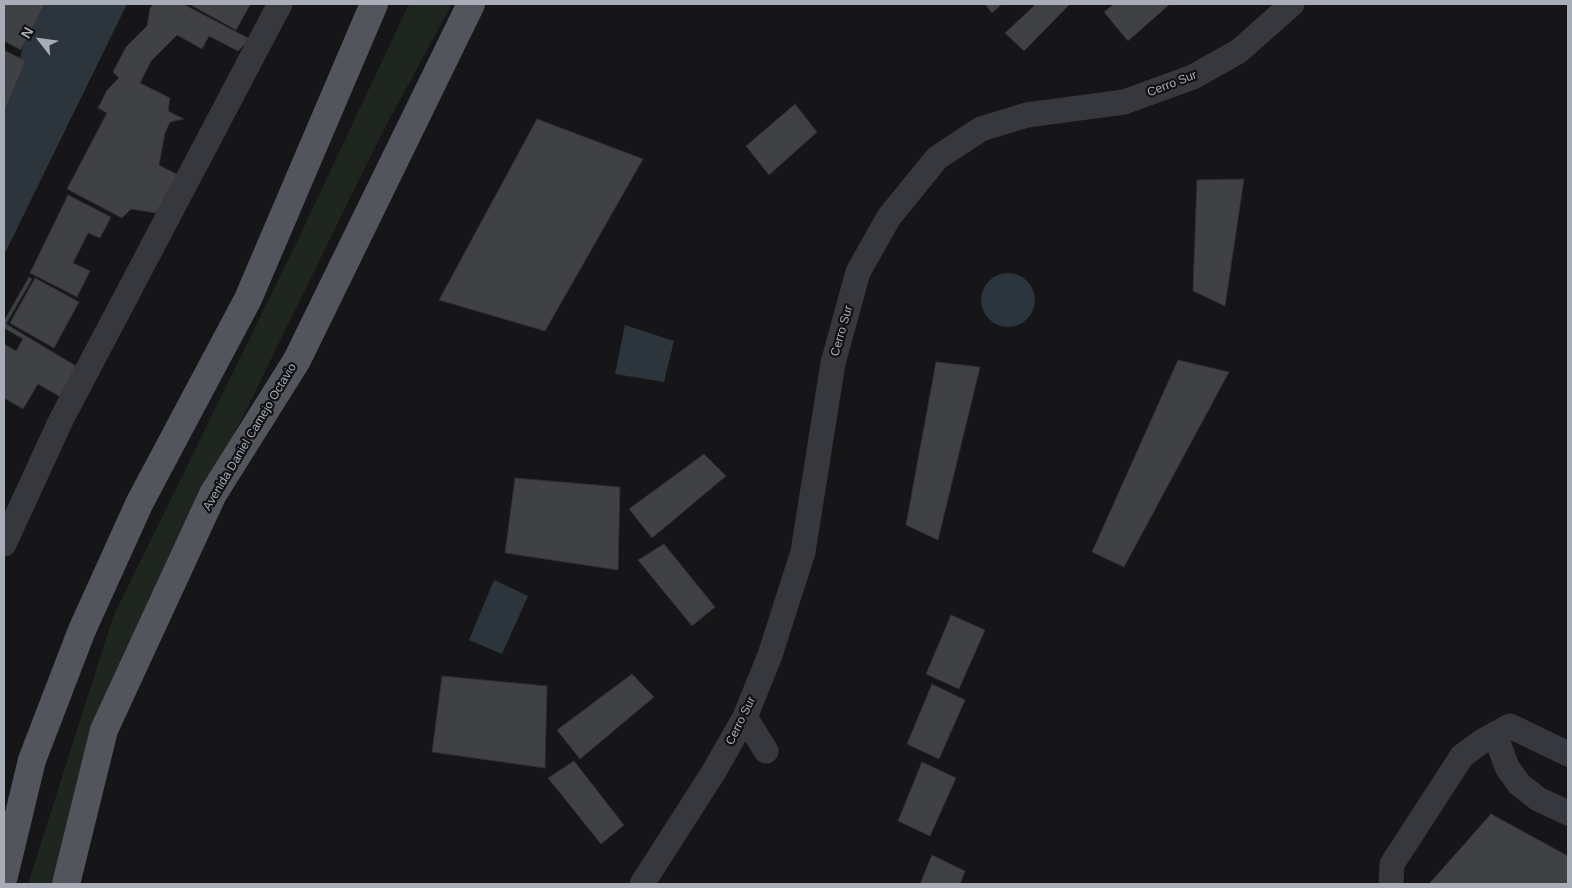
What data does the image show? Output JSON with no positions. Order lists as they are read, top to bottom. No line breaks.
{"streets":{"main road":["Avenida Daniel Camejo Octavio"],"street":["Cerro Sur"]},"north":"top left"}
